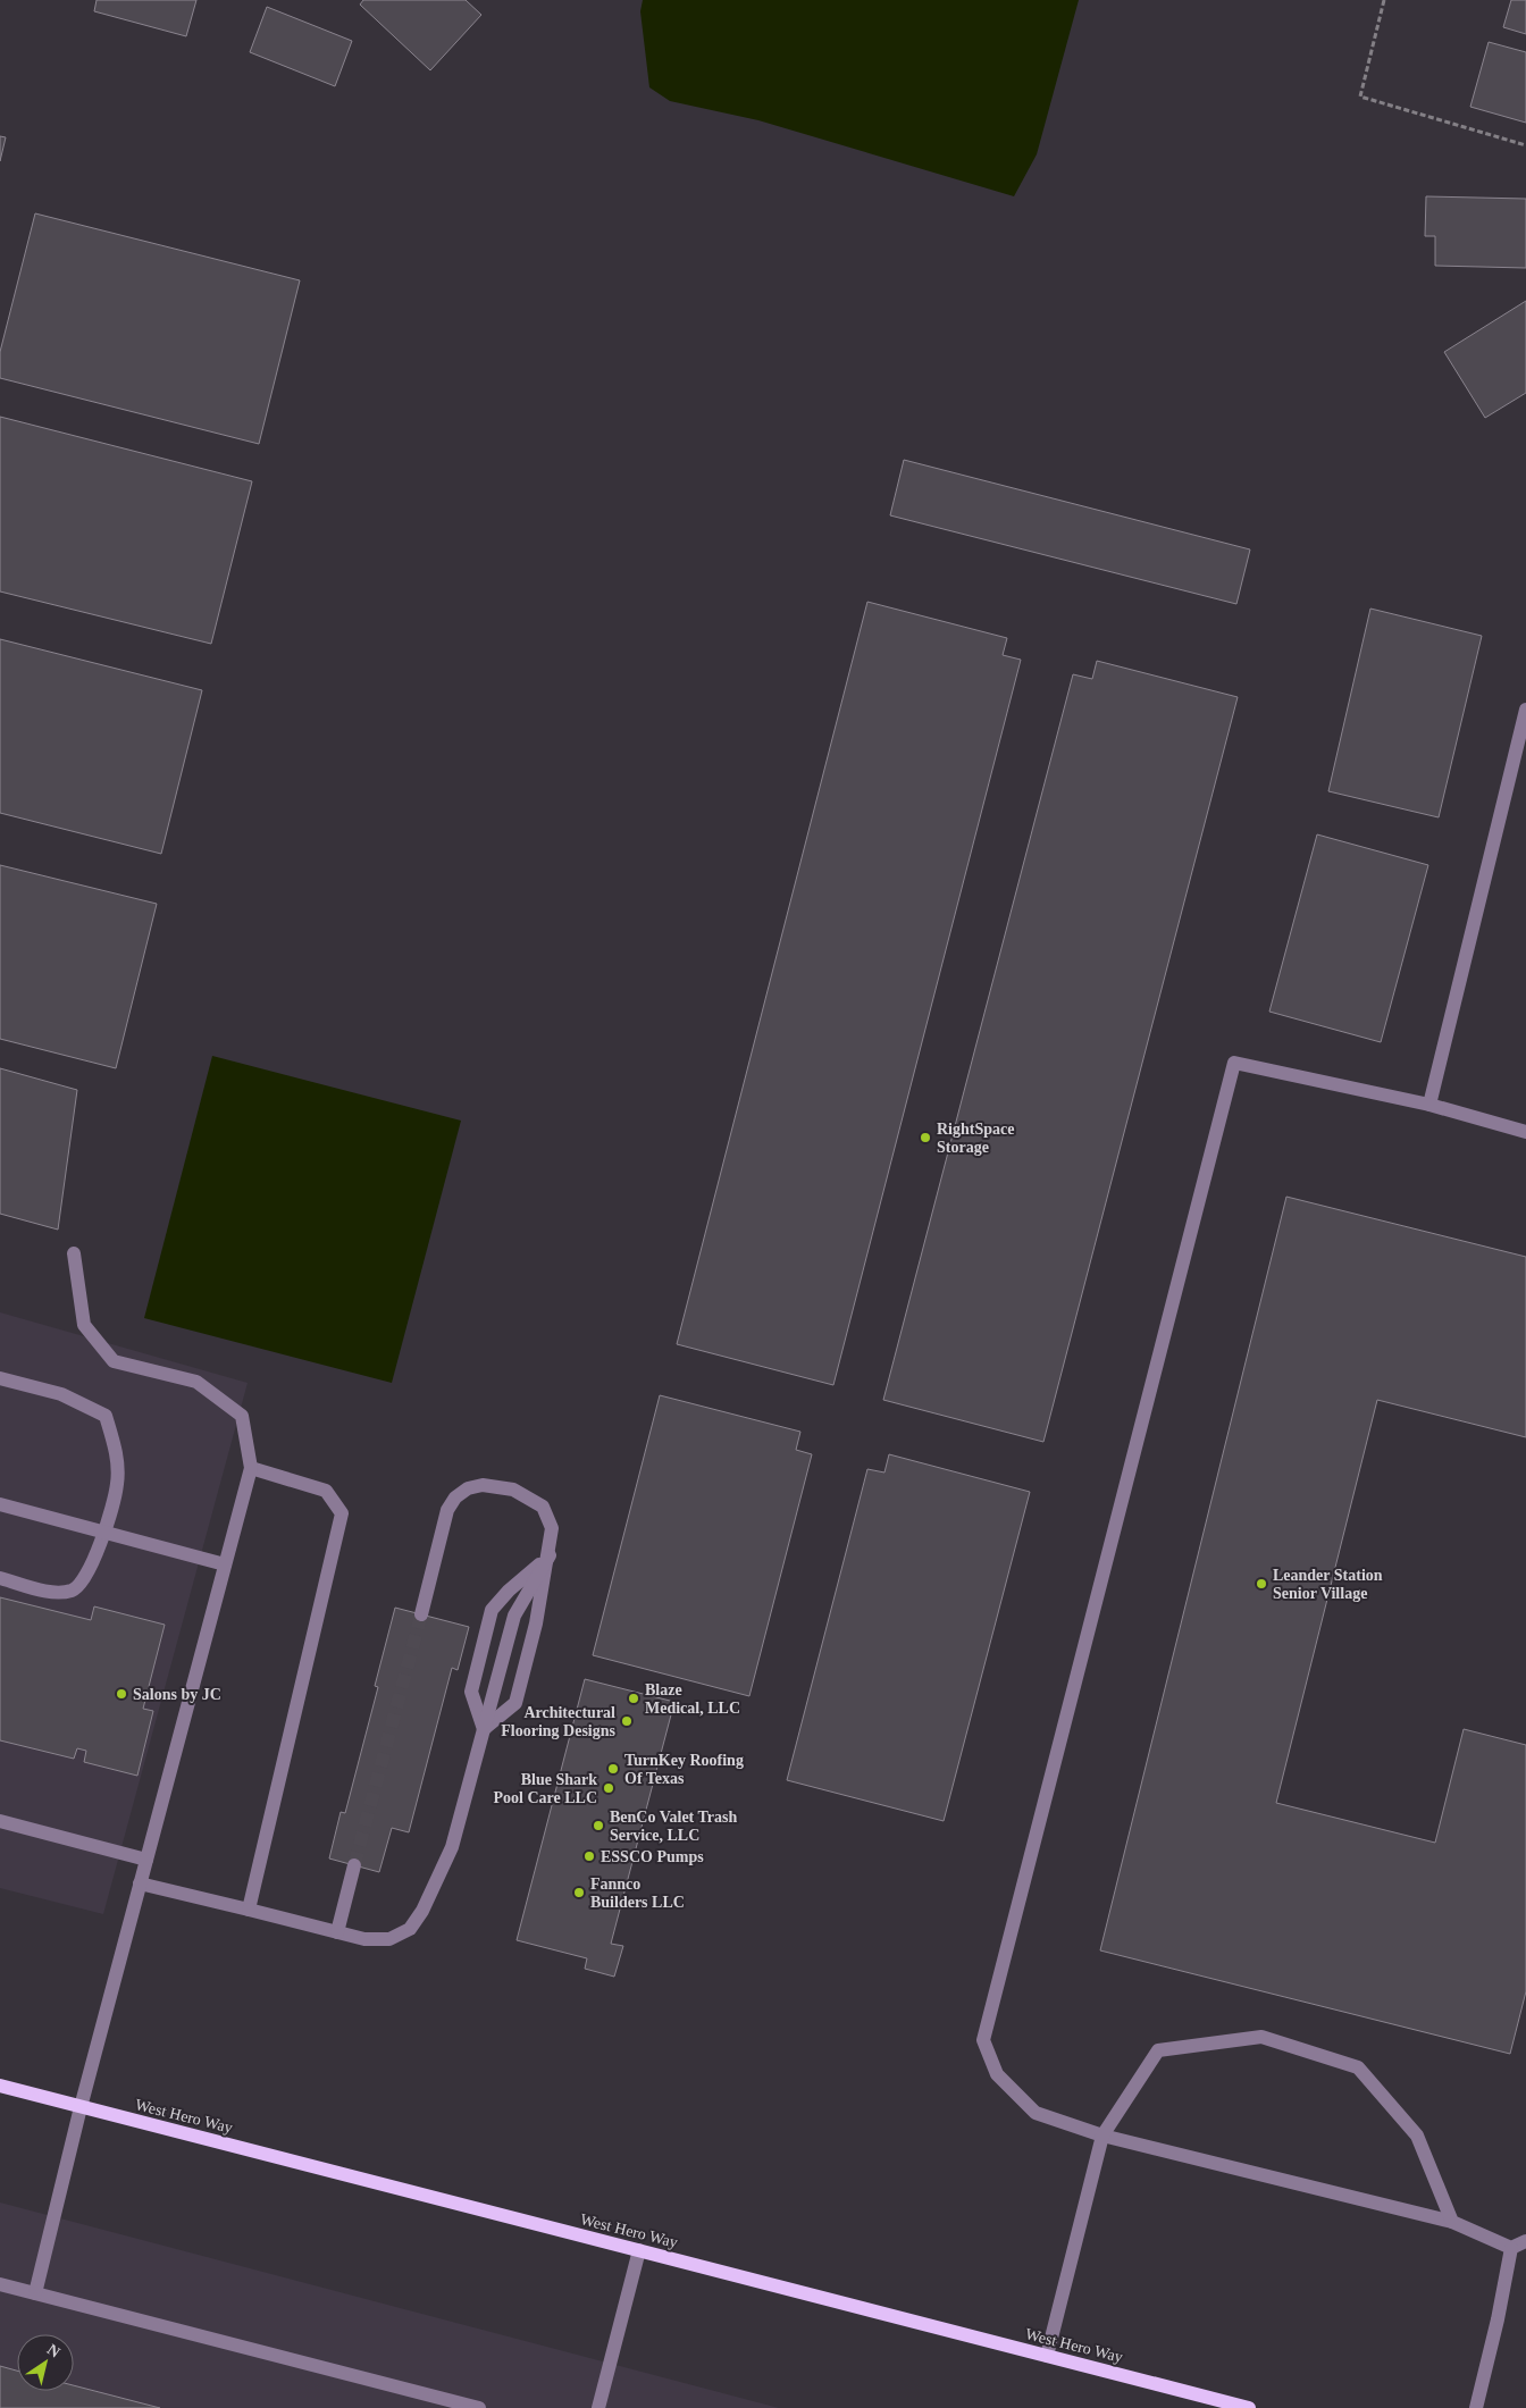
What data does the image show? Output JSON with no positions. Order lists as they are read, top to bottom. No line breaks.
{"streets":{"main road":["West Hero Way"]},"places":["RightSpace Storage","Leander Station Senior Village","Salons by JC","Blaze Medical, LLC","Architectural Flooring Designs","TurnKey Roofing Of Texas","Blue Shark Pool Care LLC","BenCo Valet Trash Service, LLC","ESSCO Pumps","Fannco Builders LLC"],"north":"top right"}
